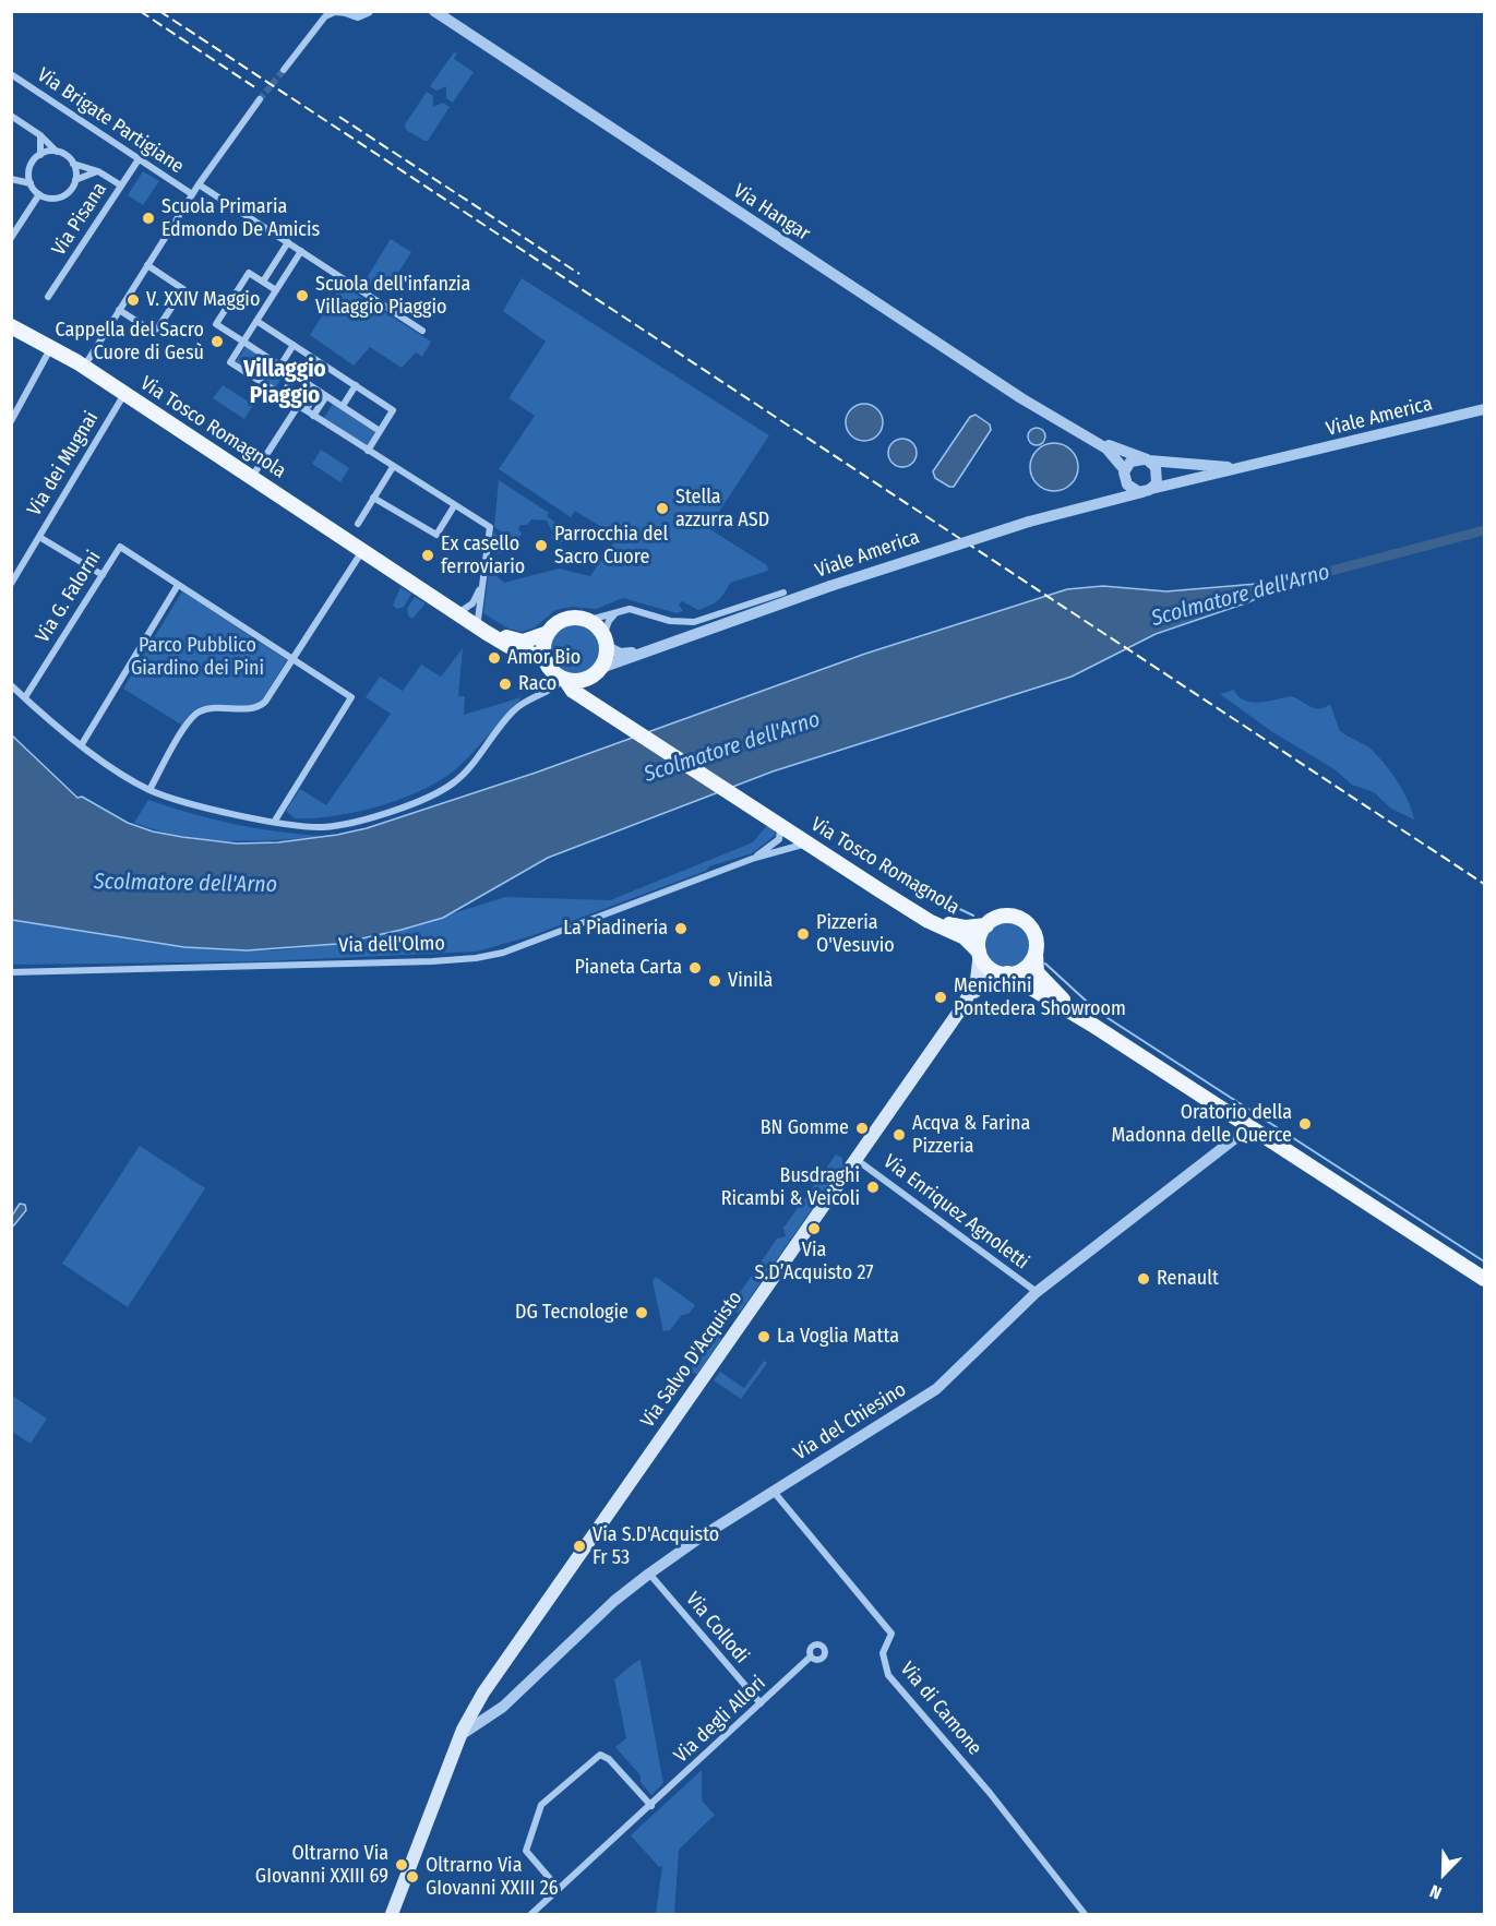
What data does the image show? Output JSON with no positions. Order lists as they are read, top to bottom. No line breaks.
{"streets":{"main road":["Via Tosco Romagnola","Via Salvo D'Acquisto"],"street":["Via Brigate Partigiane","Via Hangar","Via Pisana","Viale America","Via dei Mugnai","Via G. Falorni","Via dell'Olmo","Via Enriquez Agnoletti","Via del Chiesino","Via Collodi","Via di Camone","Via degli Allori"]},"crossings":[["Via Brigate Partigiane","Via Pisana"],["Via Hangar","Viale America"],["Via Tosco Romagnola","Via dei Mugnai"],["Via Tosco Romagnola","Via dell'Olmo"],["Via Enriquez Agnoletti","Via Salvo D'Acquisto"],["Via Enriquez Agnoletti","Via del Chiesino"],["Via Salvo D'Acquisto","Via del Chiesino"],["Via del Chiesino","Via Collodi"],["Via del Chiesino","Via di Camone"],["Via Collodi","Via degli Allori"]],"districts":["Villaggio Piaggio"],"water":["Scolmatore dell'Arno"],"parks":["Parco Pubblico Giardino dei Pini"],"places":["Scuola Primaria Edmondo De Amicis","Scuola dell'infanzia Villaggio Piaggio","V. XXIV Maggio","Cappella del Sacro Cuore di Gesù","Stella azzurra ASD","Parrocchia del Sacro Cuore","Ex casello ferroviario","Amor Bio","Raco","La Piadineria","Pizzeria O'Vesuvio","Pianeta Carta","Vinilà","Menichini Pontedera Showroom","Oratorio della Madonna delle Querce","BN Gomme","Acqva & Farina Pizzeria","Busdraghi Ricambi & Veicoli","Via S.D’Acquisto 27","Renault","DG Tecnologie","La Voglia Matta","Via S.D'Acquisto Fr 53","Oltrarno Via GIovanni XXIII 69","Oltrarno Via GIovanni XXIII 26"],"north":"bottom left"}
